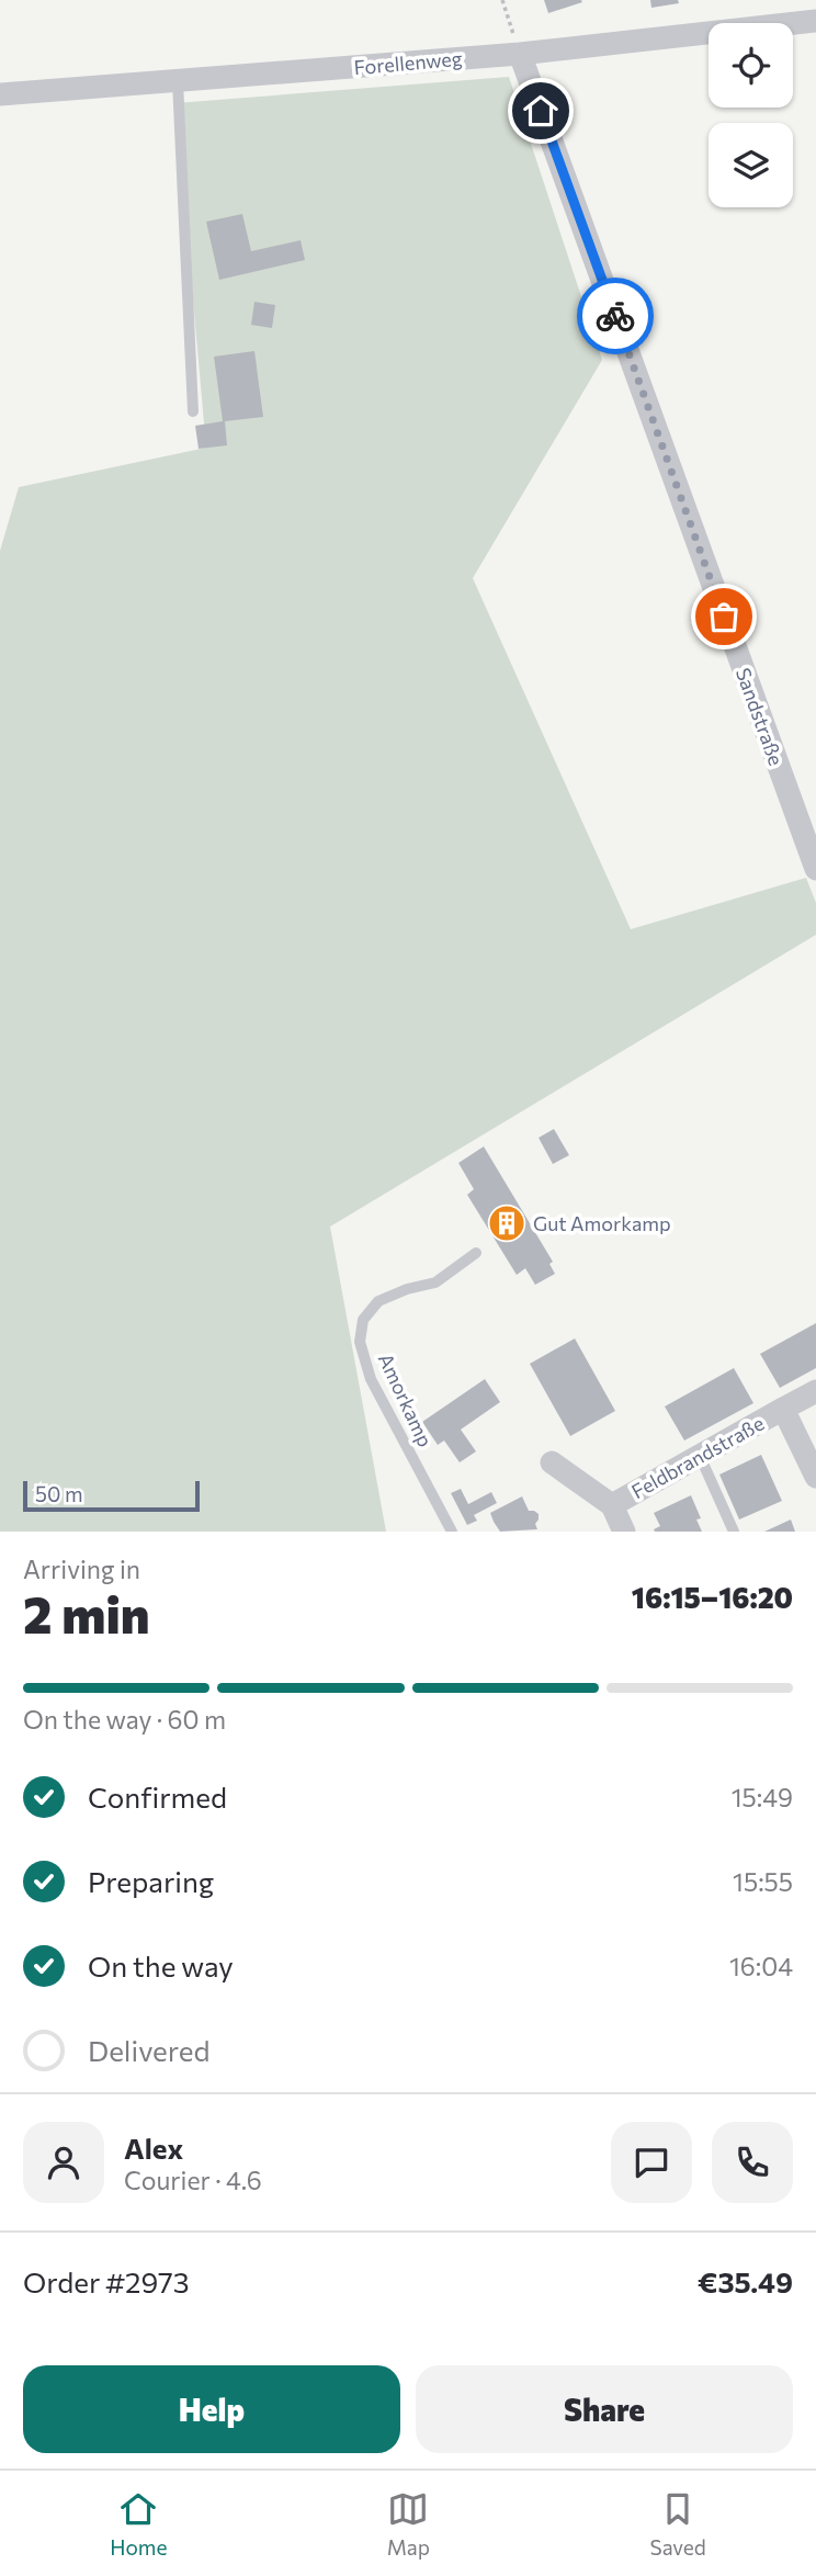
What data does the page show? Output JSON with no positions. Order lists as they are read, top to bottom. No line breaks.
{"streets":{"street":["Forellenweg","Sandstraße","Feldbrandstraße"],"lane":["Amorkamp"]},"crossings":[["Forellenweg","Sandstraße"]],"places":{"building":["Gut Amorkamp"]},"scale_bar":"50 m","page":{"scale":"50 m","heading":["2 min","Arriving in","16:15–16:20"],"panel":["Alex","Courier · 4.6","Order #2973","€35.49"],"bar":"On the way · 60 m","list":[["Confirmed","15:49"],["Preparing","15:55"],["On the way","16:04"],"Delivered"],"buttons":["Help","Share"],"tabs":["Home","Map","Saved"]}}
